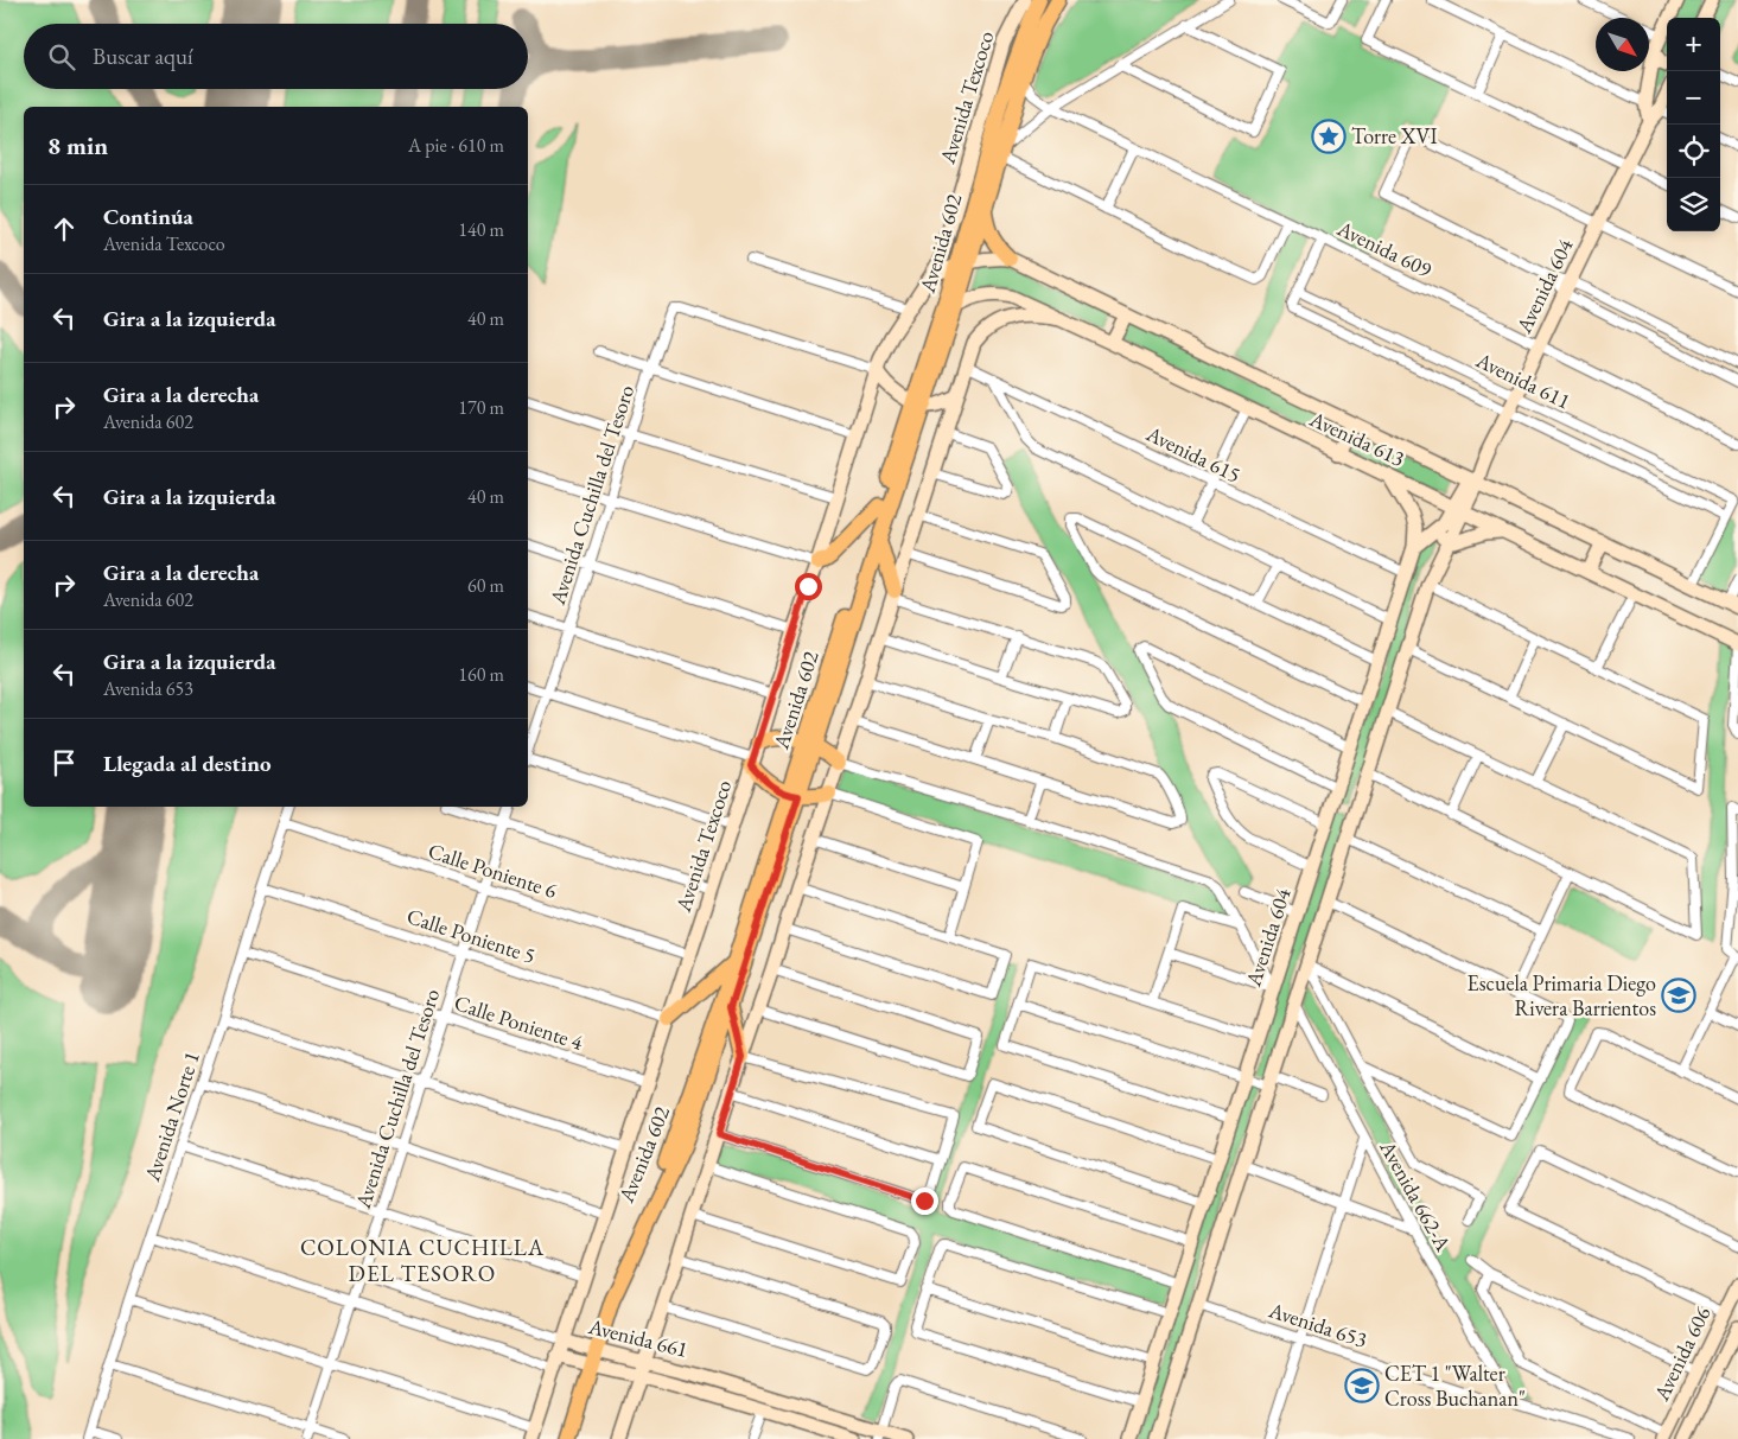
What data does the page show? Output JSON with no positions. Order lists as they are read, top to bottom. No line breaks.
{"streets":{"main road":["Avenida 602"],"street":["Avenida Texcoco","Avenida 609","Avenida 604","Avenida 611","Avenida 613","Avenida 615","Avenida Cuchilla del Tesoro","Calle Poniente 6","Calle Poniente 5","Calle Poniente 4","Avenida Norte 1","Avenida 662-A","Avenida 653","Avenida 661","Avenida 606"]},"crossings":[["Avenida Texcoco","Avenida Cuchilla del Tesoro"],["Avenida Texcoco","Calle Poniente 6"],["Avenida Texcoco","Calle Poniente 5"],["Avenida Texcoco","Calle Poniente 4"],["Avenida Texcoco","Avenida 661"],["Avenida 602","Avenida 609"],["Avenida 602","Avenida 613"],["Avenida 602","Avenida 661"],["Avenida 609","Avenida 604"],["Avenida 604","Avenida 611"],["Avenida 604","Avenida 613"],["Avenida 604","Avenida 615"],["Avenida 604","Avenida 662-A"],["Avenida 604","Avenida 653"],["Avenida Cuchilla del Tesoro","Calle Poniente 6"],["Avenida Cuchilla del Tesoro","Calle Poniente 5"],["Avenida Cuchilla del Tesoro","Calle Poniente 4"],["Avenida Cuchilla del Tesoro","Avenida 661"],["Calle Poniente 6","Avenida Norte 1"],["Calle Poniente 5","Avenida Norte 1"],["Calle Poniente 4","Avenida Norte 1"],["Avenida 662-A","Avenida 653"]],"districts":["COLONIA CUCHILLA DEL TESORO"],"places":{"place":["Torre XVI"],"school or university":["Escuela Primaria Diego Rivera Barrientos","CET 1 \"Walter Cross Buchanan\""]},"north":"bottom right","page":{"map_buttons":["+","−"],"search":"Buscar aquí","heading":["8 min","A pie · 610 m"],"list":[["Continúa","Avenida Texcoco","140 m"],["Gira a la izquierda","40 m"],["Gira a la derecha","Avenida 602","170 m"],["Gira a la izquierda","40 m"],["Gira a la derecha","Avenida 602","60 m"],["Gira a la izquierda","Avenida 653","160 m"],"Llegada al destino"]}}
